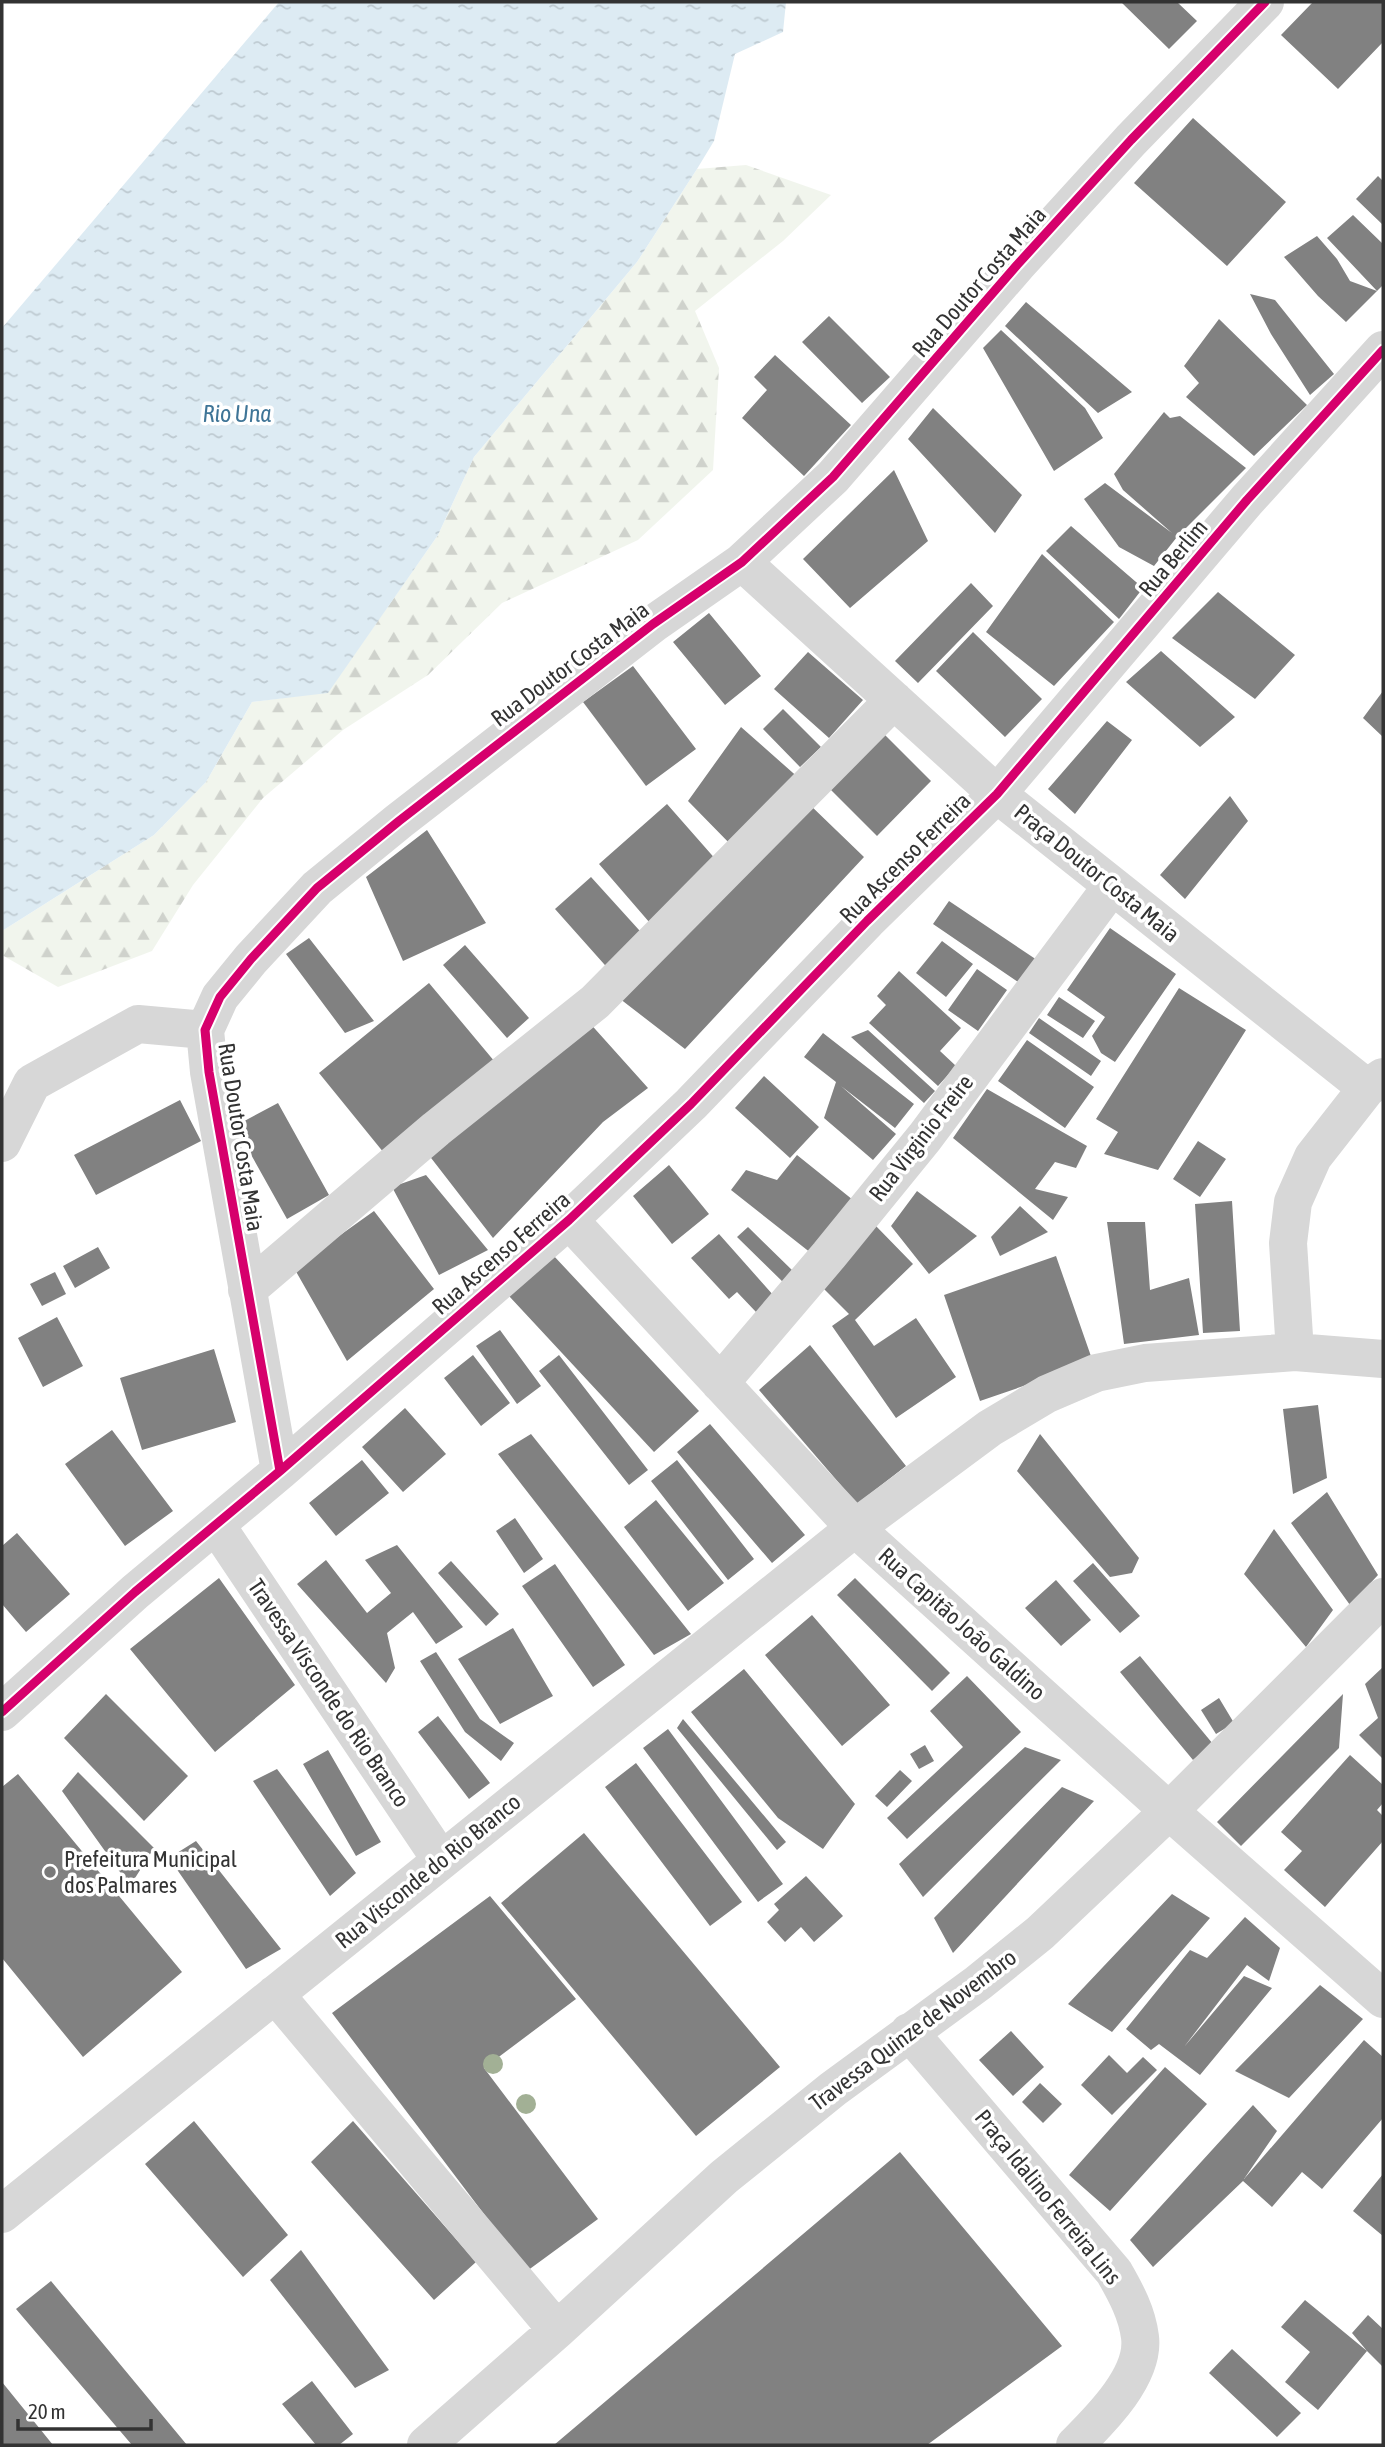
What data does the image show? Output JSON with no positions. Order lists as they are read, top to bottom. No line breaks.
{"streets":{"street":["Rua Doutor Costa Maia","Rua Berlim","Rua Ascenso Ferreira","Praça Doutor Costa Maia","Rua Virginio Freire","Rua Capitão João Galdino","Travessa Visconde do Rio Branco","Rua Visconde do Rio Branco","Travessa Quinze de Novembro","Praça Idalino Ferreira Lins"]},"crossings":[["Rua Doutor Costa Maia","Rua Ascenso Ferreira"],["Rua Doutor Costa Maia","Praça Doutor Costa Maia"],["Rua Berlim","Rua Ascenso Ferreira"],["Rua Berlim","Praça Doutor Costa Maia"],["Rua Ascenso Ferreira","Praça Doutor Costa Maia"],["Rua Ascenso Ferreira","Rua Capitão João Galdino"],["Rua Ascenso Ferreira","Travessa Visconde do Rio Branco"],["Praça Doutor Costa Maia","Rua Virginio Freire"],["Rua Virginio Freire","Rua Capitão João Galdino"],["Rua Capitão João Galdino","Rua Visconde do Rio Branco"],["Rua Capitão João Galdino","Travessa Quinze de Novembro"],["Travessa Visconde do Rio Branco","Rua Visconde do Rio Branco"],["Travessa Quinze de Novembro","Praça Idalino Ferreira Lins"]],"water":["Rio Una"],"places":["Prefeitura Municipal dos Palmares"],"scale_bar":"20 m"}
